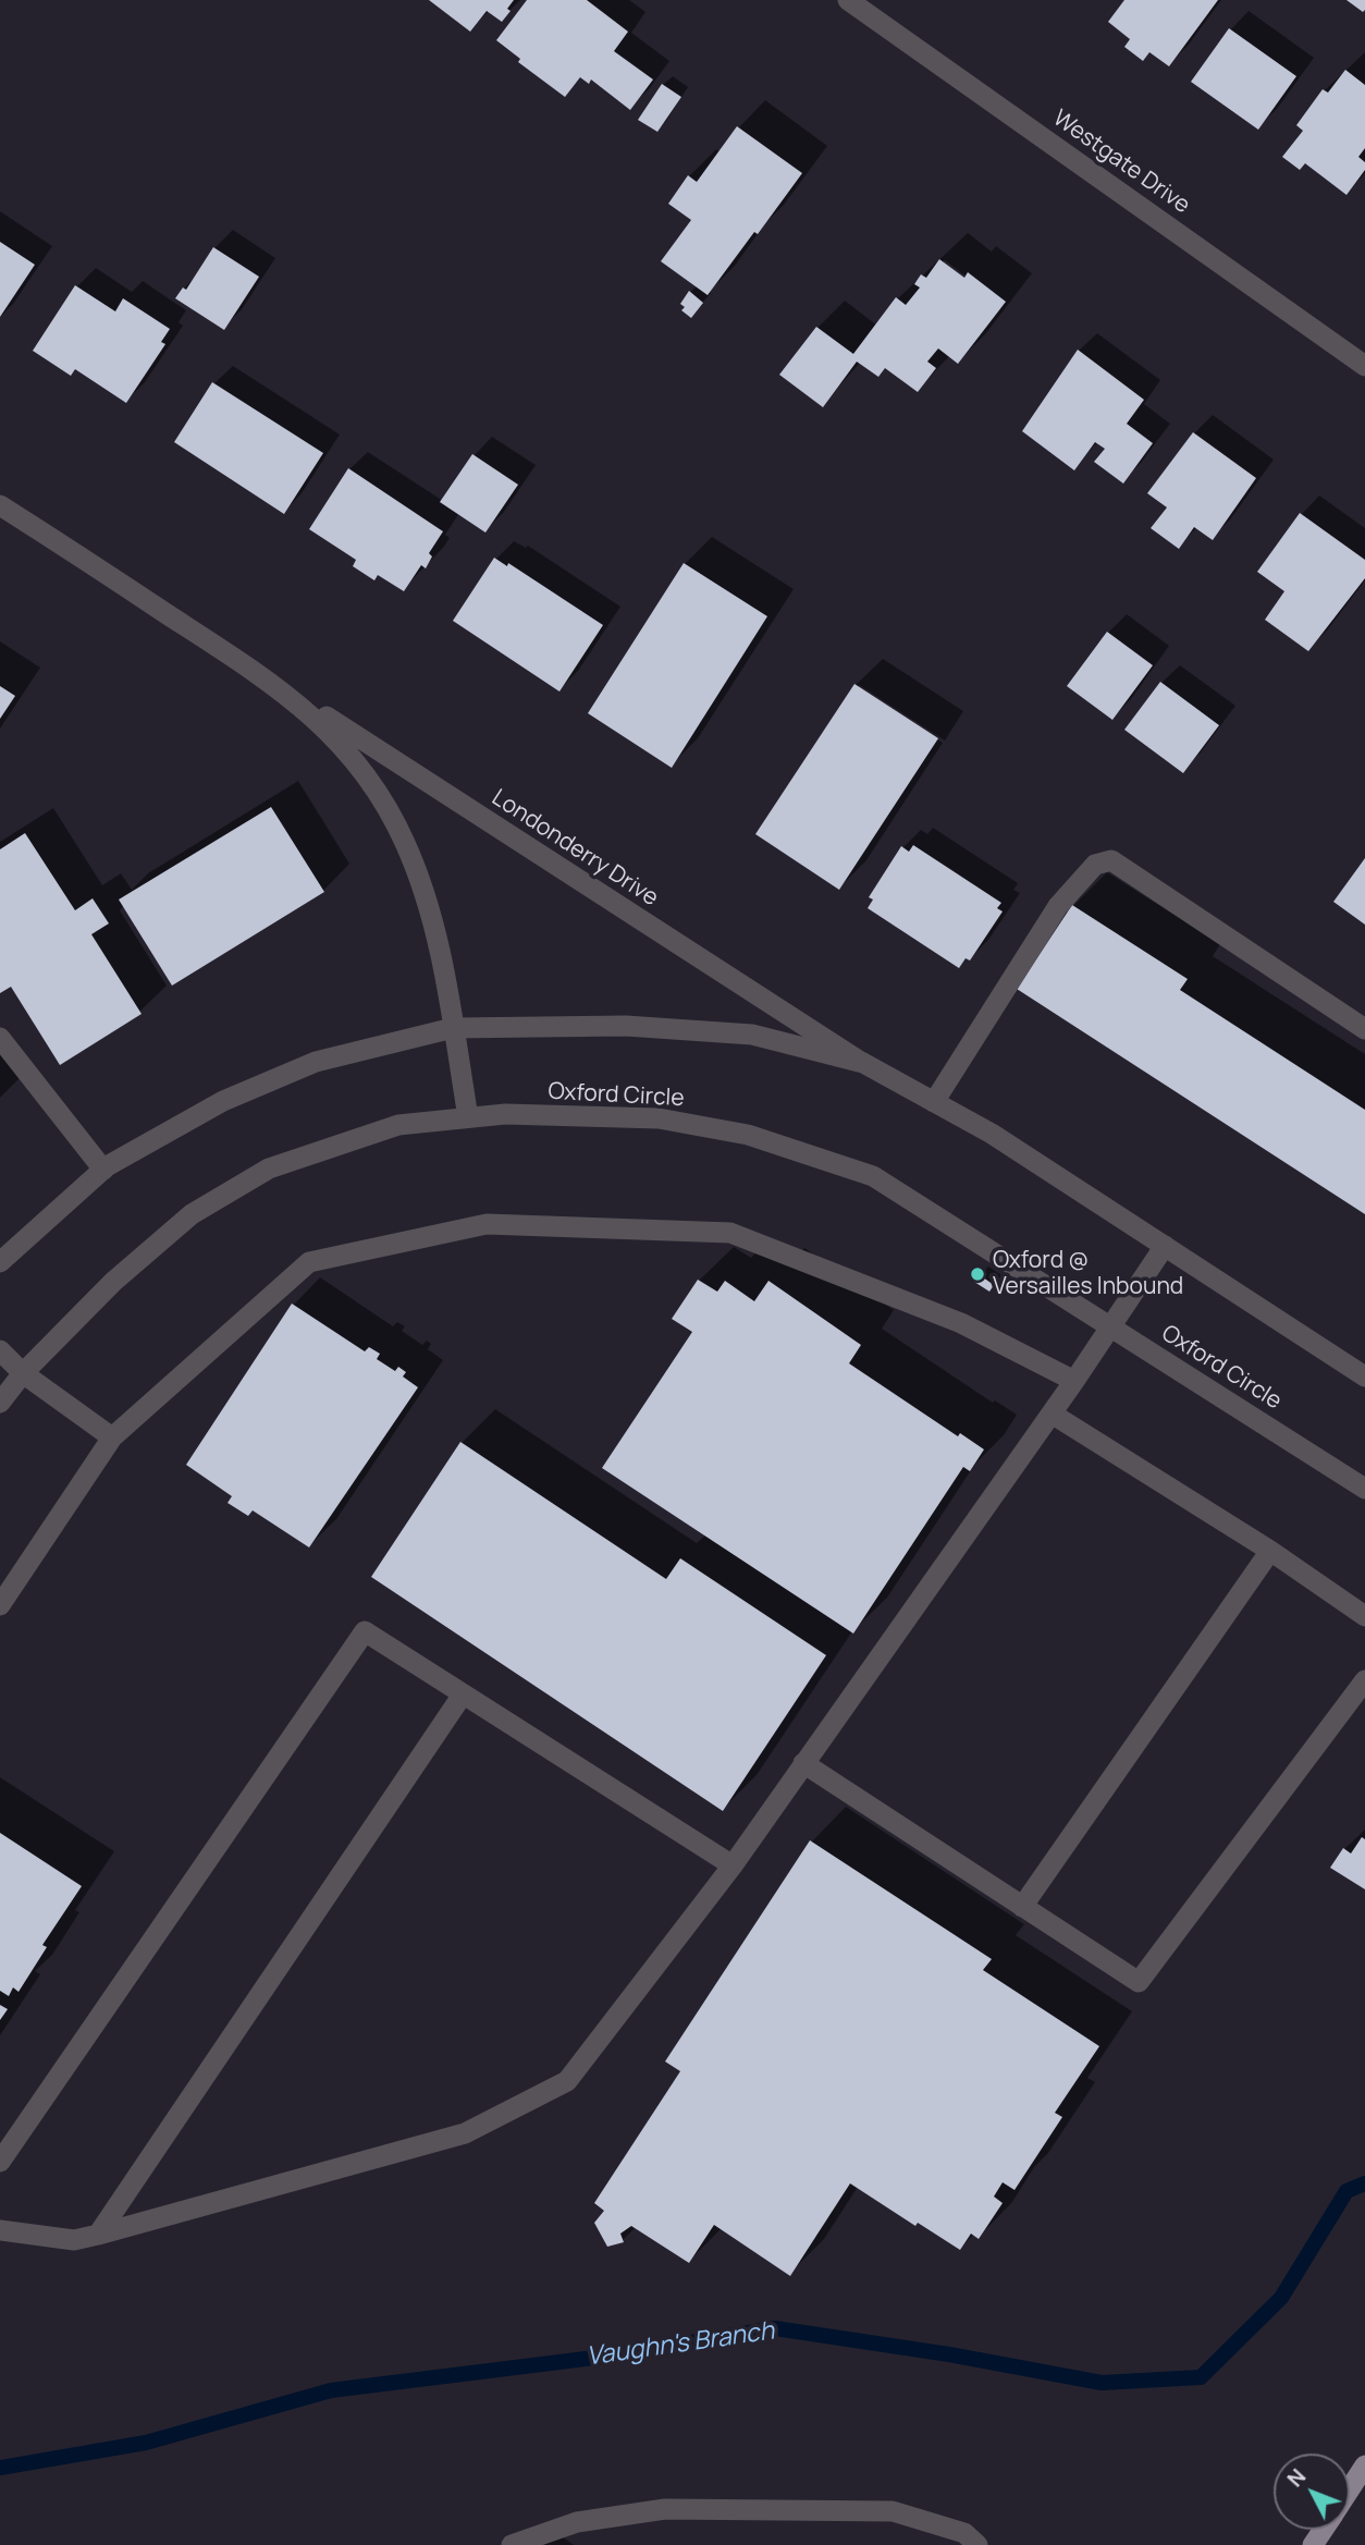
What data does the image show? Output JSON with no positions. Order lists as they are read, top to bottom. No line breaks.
{"streets":{"street":["Westgate Drive","Londonderry Drive","Oxford Circle"]},"crossings":[["Londonderry Drive","Oxford Circle"]],"water":["Vaughn's Branch"],"places":["Oxford @ Versailles Inbound"],"north":"top left"}
